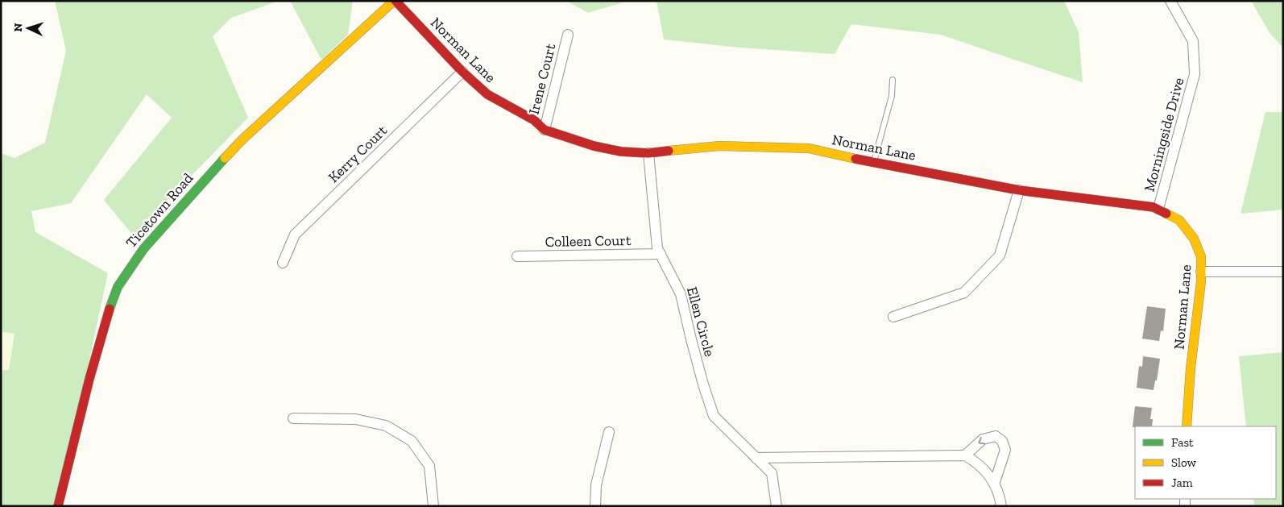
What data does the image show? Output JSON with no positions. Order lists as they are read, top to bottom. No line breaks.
{"streets":{"street":["Norman Lane","Irene Court","Morningside Drive","Kerry Court","Ticetown Road","Colleen Court","Ellen Circle"]},"crossings":[["Norman Lane","Irene Court"],["Norman Lane","Morningside Drive"],["Norman Lane","Kerry Court"],["Norman Lane","Ticetown Road"],["Norman Lane","Ellen Circle"],["Colleen Court","Ellen Circle"]],"legend":["Fast","Slow","Jam"],"north":"left"}
